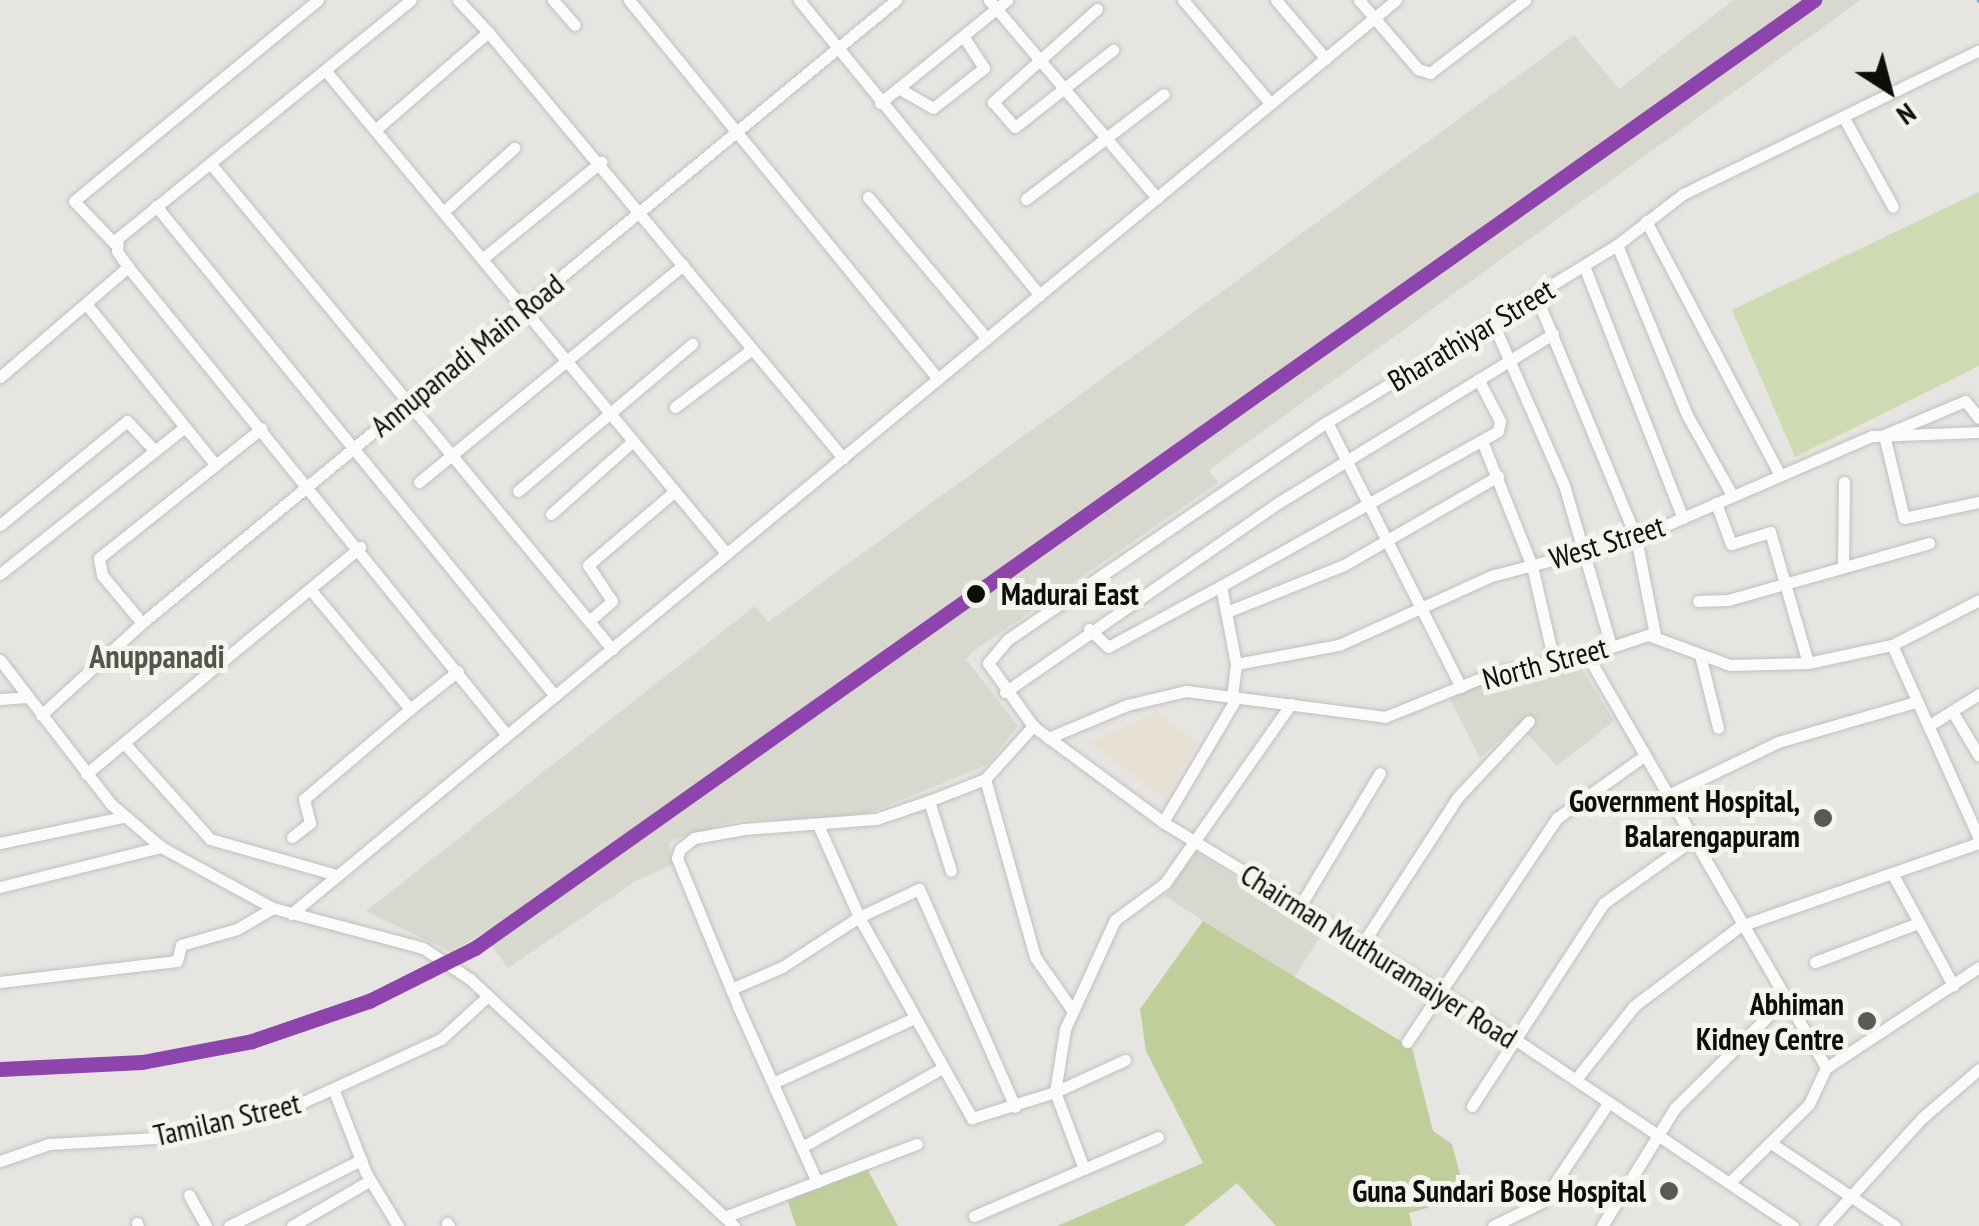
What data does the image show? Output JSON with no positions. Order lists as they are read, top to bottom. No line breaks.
{"streets":{"street":["Bharathiyar Street","Annupanadi Main Road","West Street","North Street","Chairman Muthuramaiyer Road","Tamilan Street"]},"crossings":[["Bharathiyar Street","Chairman Muthuramaiyer Road"],["North Street","Chairman Muthuramaiyer Road"]],"districts":["Anuppanadi"],"places":["Madurai East","Government Hospital, Balarengapuram","Abhiman Kidney Centre","Guna Sundari Bose Hospital"],"north":"bottom right"}
